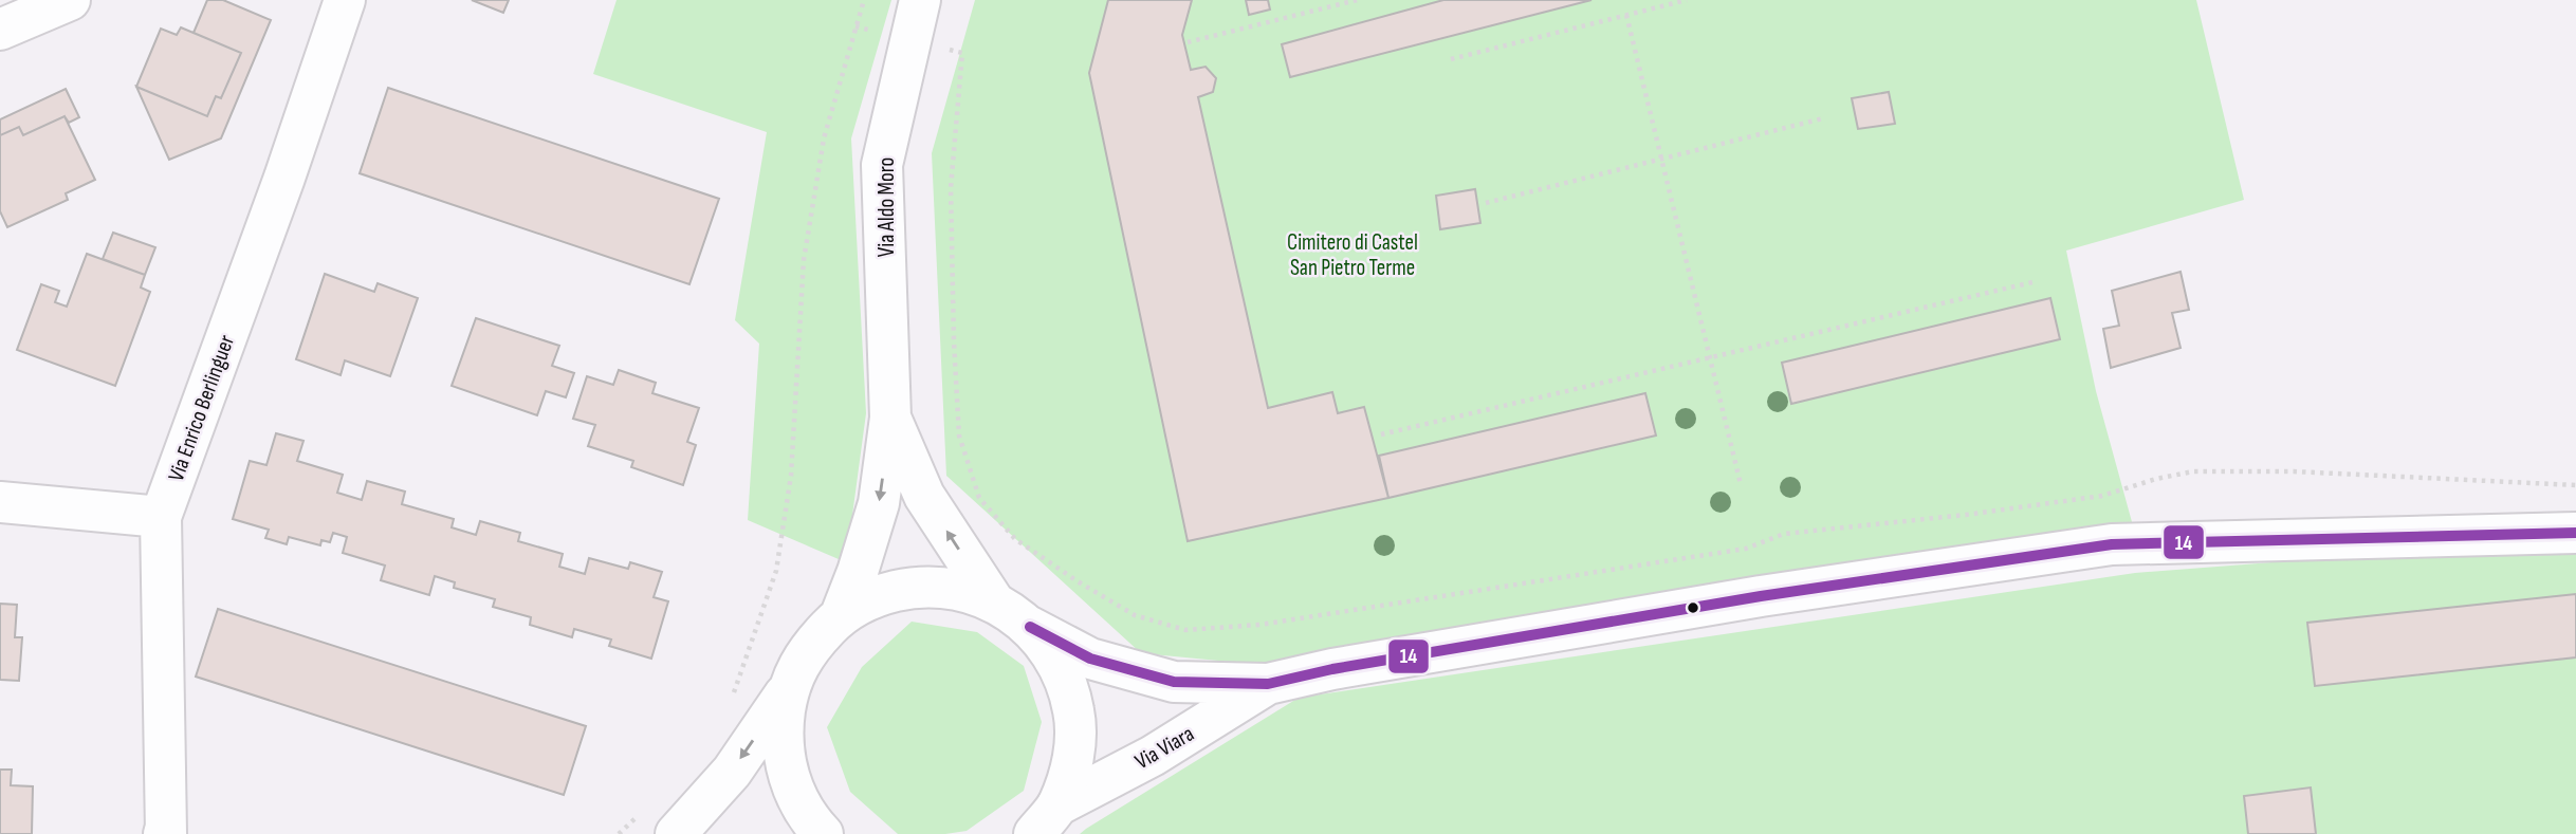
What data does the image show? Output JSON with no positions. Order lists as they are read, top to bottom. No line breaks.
{"streets":{"street":["Via Aldo Moro","Via Enrico Berlinguer","Via Viara"]},"parks":["Cimitero di Castel San Pietro Terme"],"lines":["transit line 14"]}
